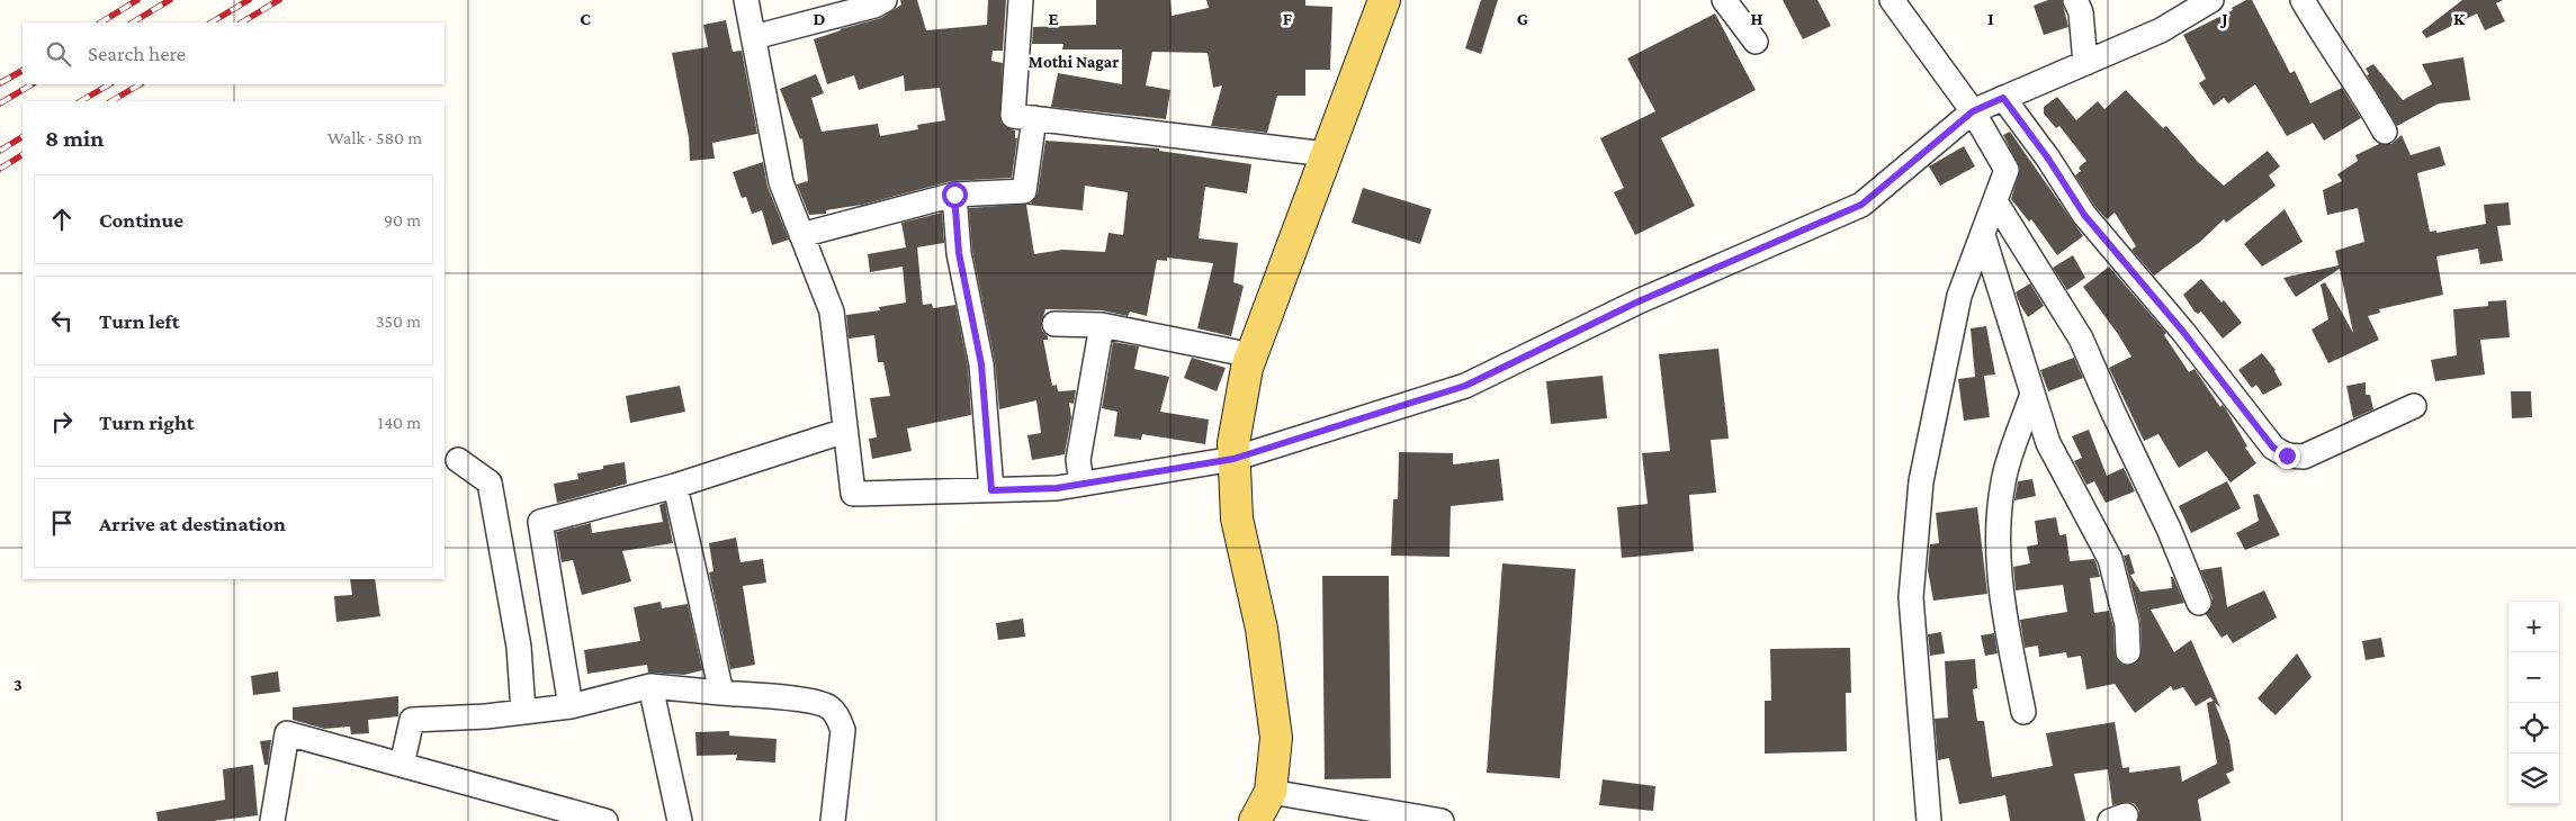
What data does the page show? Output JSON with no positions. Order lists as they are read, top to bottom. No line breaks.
{"districts":["Mothi Nagar"],"page":{"search":"Search here","heading":["8 min","Walk · 580 m"],"list":[["Continue","90 m"],["Turn left","350 m"],["Turn right","140 m"],"Arrive at destination"],"map_buttons":["+","−"]},"grid":{"columns":["C","D","E","F","G","H","I","J","K"],"rows":["3"]}}
